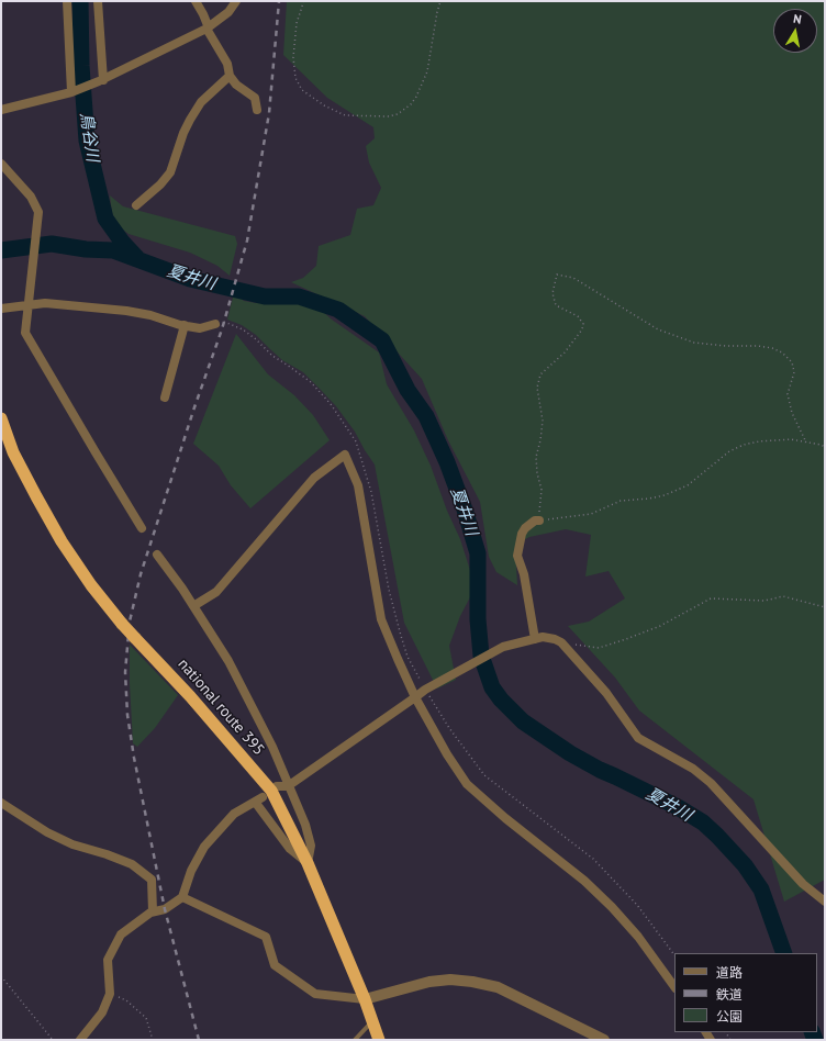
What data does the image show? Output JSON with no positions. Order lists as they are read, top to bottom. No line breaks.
{"streets":{"highway":["national route 395"]},"water":["鳥谷川","夏井川"],"legend":["道路","鉄道","公園"],"north":"top"}
